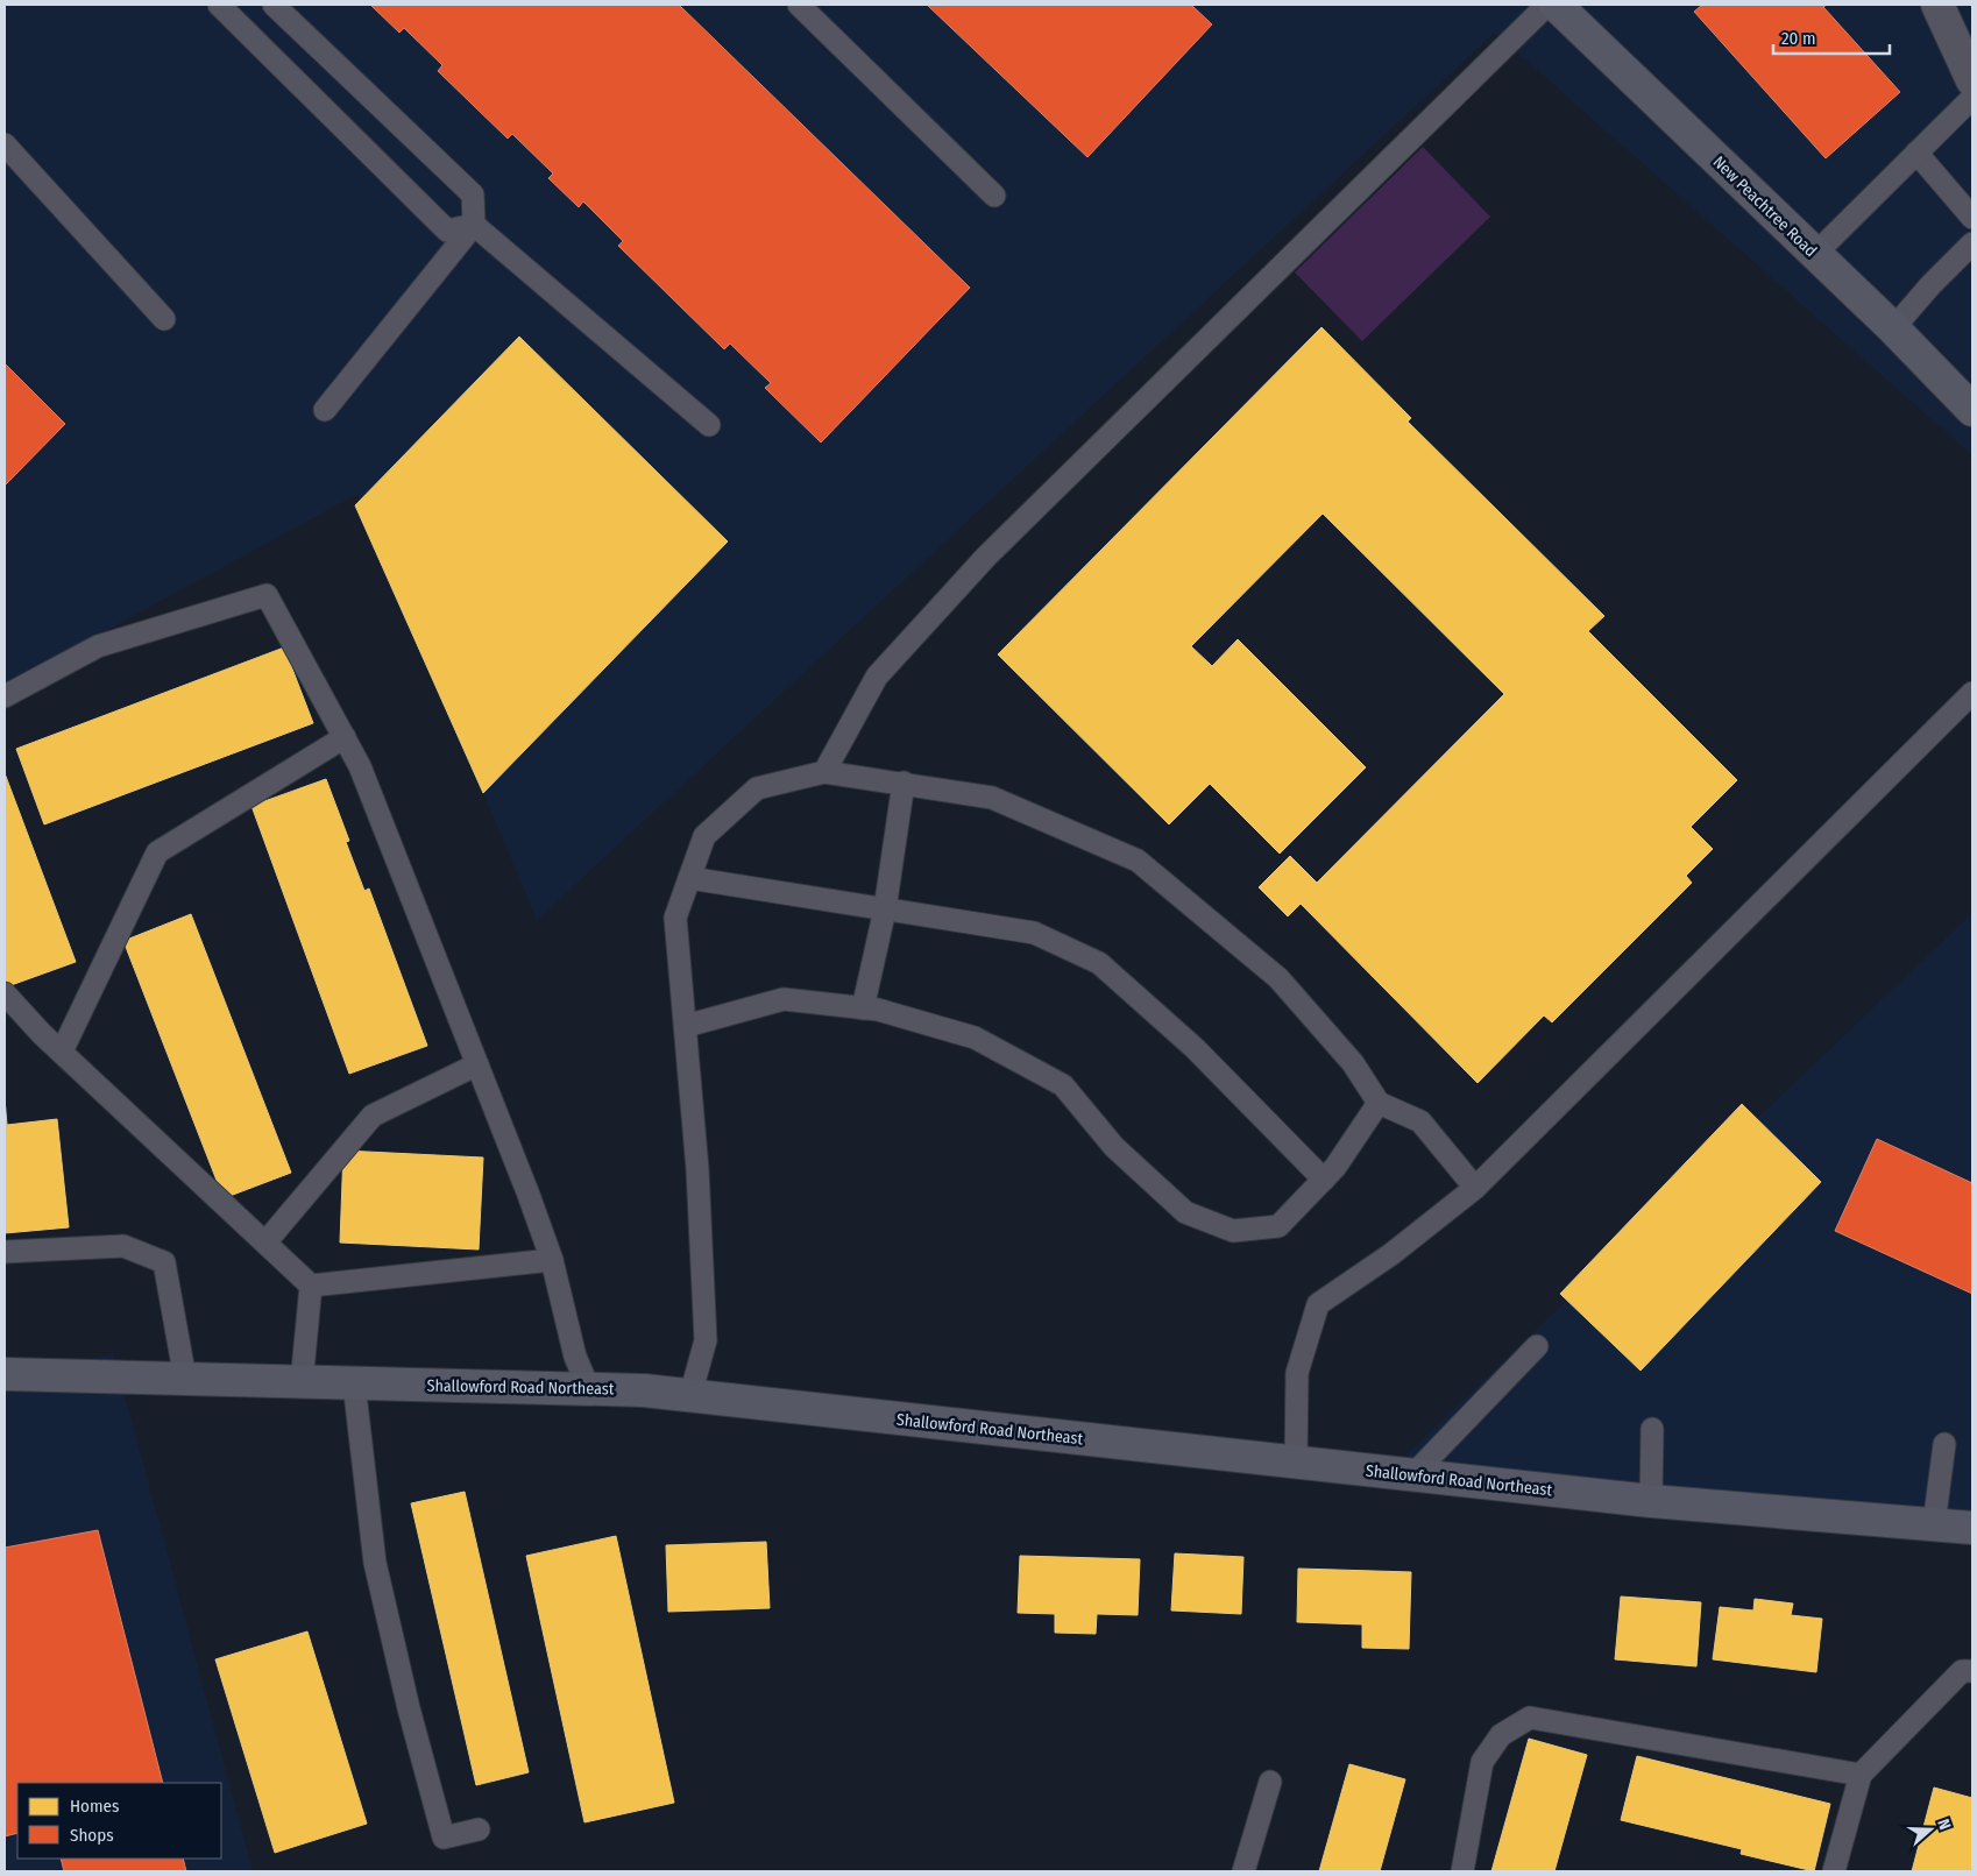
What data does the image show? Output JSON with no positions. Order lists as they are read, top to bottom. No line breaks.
{"streets":{"street":["New Peachtree Road","Shallowford Road Northeast"]},"legend":["Homes","Shops"],"scale_bar":"20 m","north":"right"}
